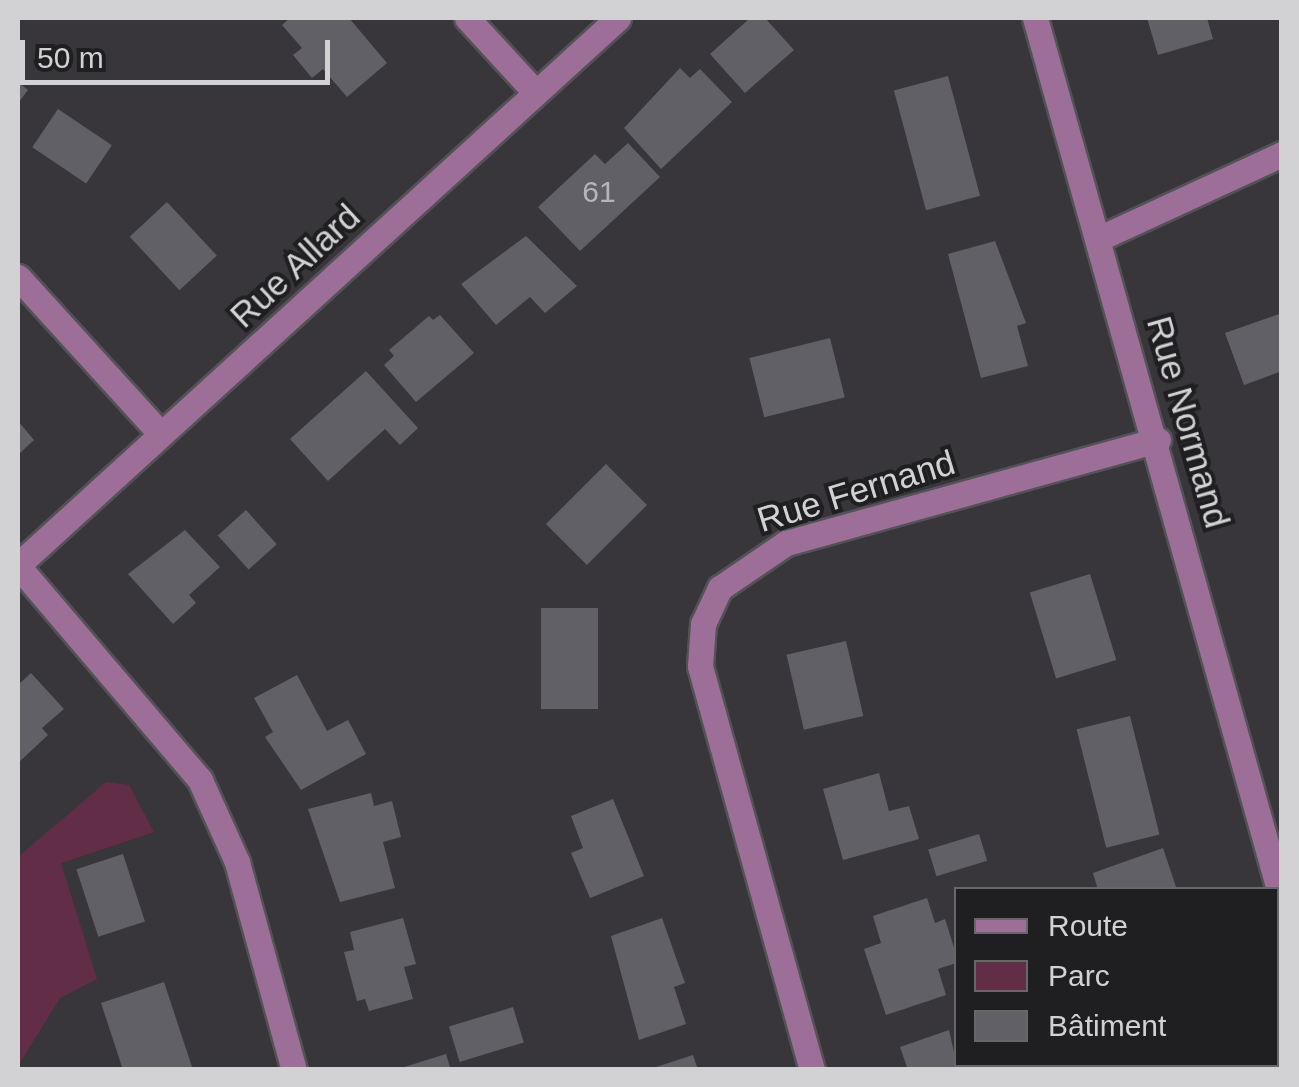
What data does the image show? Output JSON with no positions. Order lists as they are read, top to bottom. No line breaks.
{"streets":{"street":["Rue Allard","Rue Normand","Rue Fernand"]},"crossings":[["Rue Normand","Rue Fernand"]],"house_numbers":["61"],"legend":["Route","Parc","Bâtiment"],"scale_bar":"50 m"}
